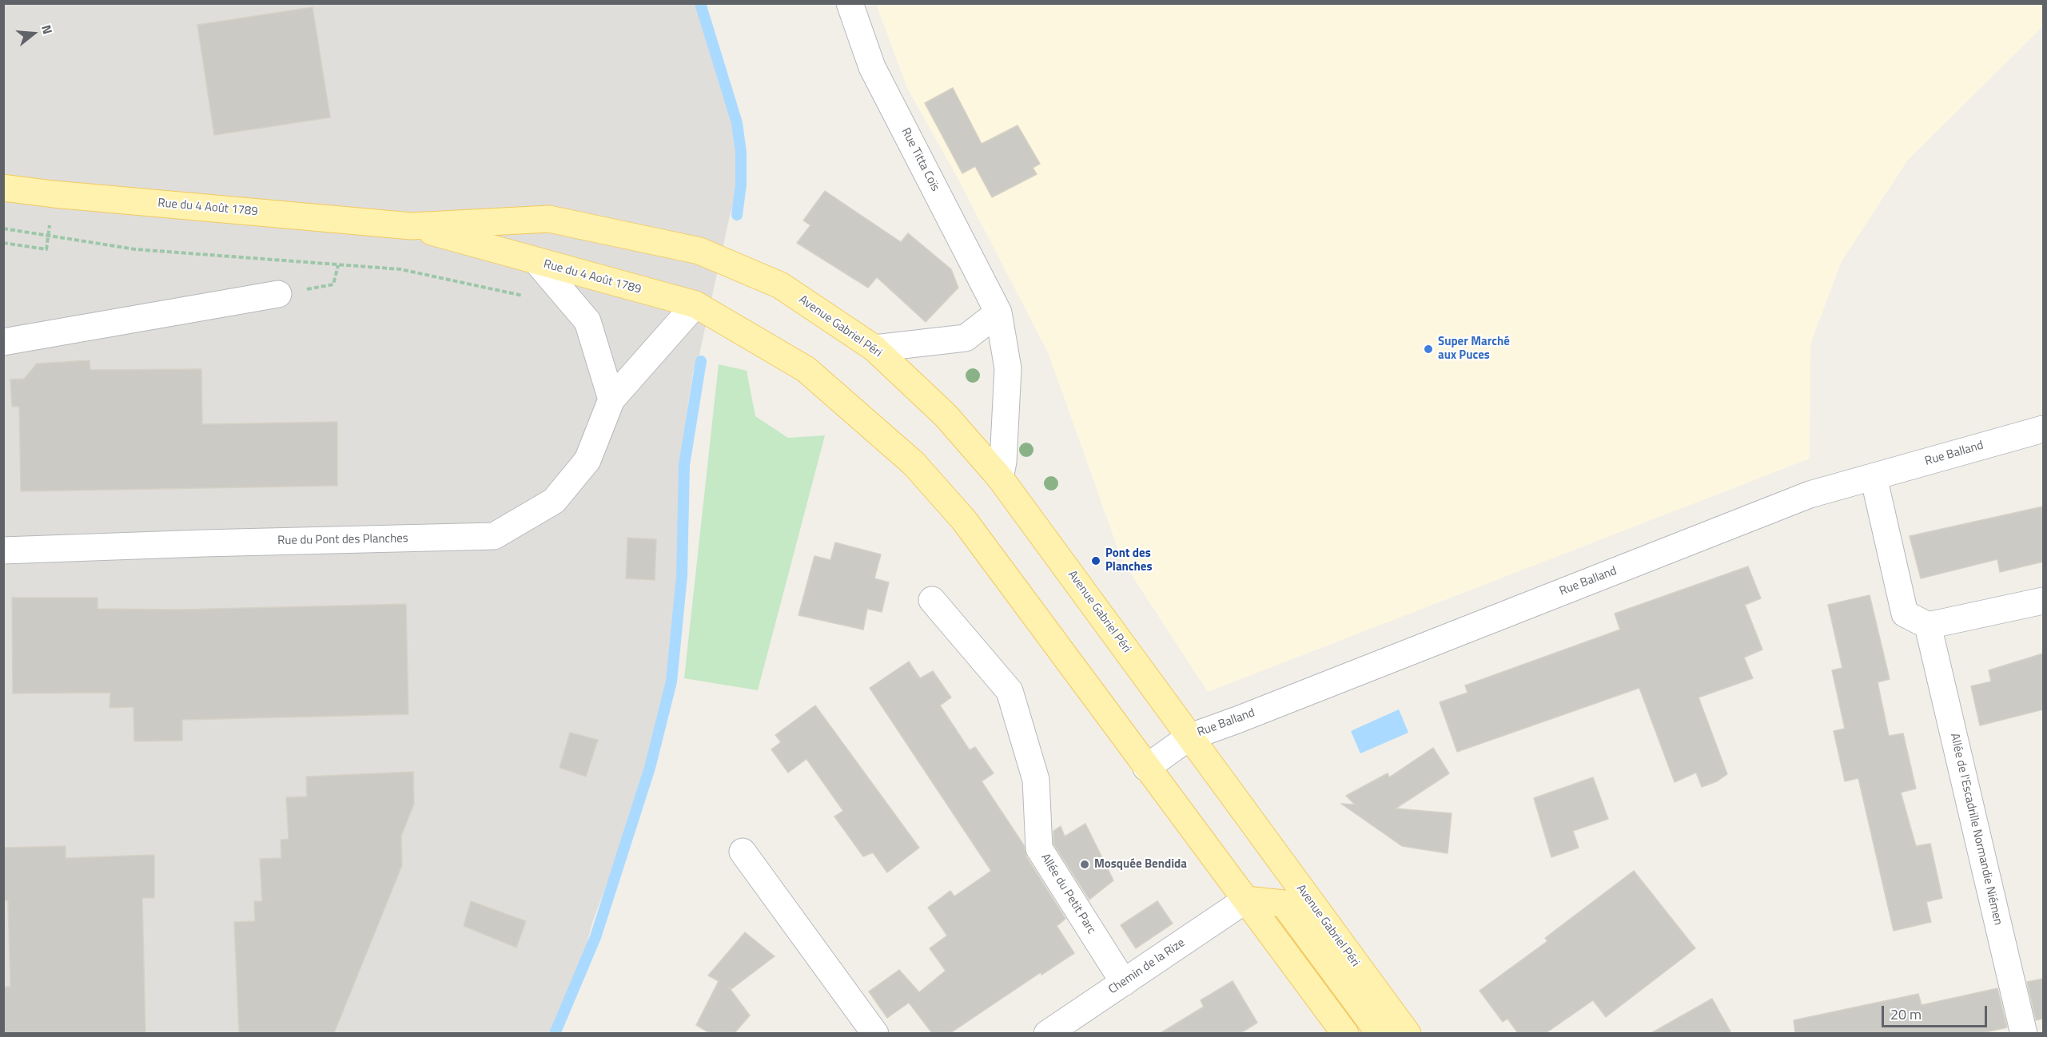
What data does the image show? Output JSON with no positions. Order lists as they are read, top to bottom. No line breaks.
{"streets":{"main road":["Rue du 4 Août 1789","Avenue Gabriel Péri"],"street":["Rue Titta Coïs","Rue Balland","Rue du Pont des Planches","Allée de l'Escadrille Normandie Niémen","Allée du Petit Parc","Chemin de la Rize"]},"crossings":[["Rue Titta Coïs","Avenue Gabriel Péri"],["Rue du 4 Août 1789","Avenue Gabriel Péri"],["Rue du 4 Août 1789","Rue du Pont des Planches"],["Avenue Gabriel Péri","Rue Balland"],["Avenue Gabriel Péri","Chemin de la Rize"],["Allée du Petit Parc","Chemin de la Rize"]],"places":["Super Marché aux Puces","Pont des Planches","Mosquée Bendida"],"scale_bar":"20 m","north":"right"}
